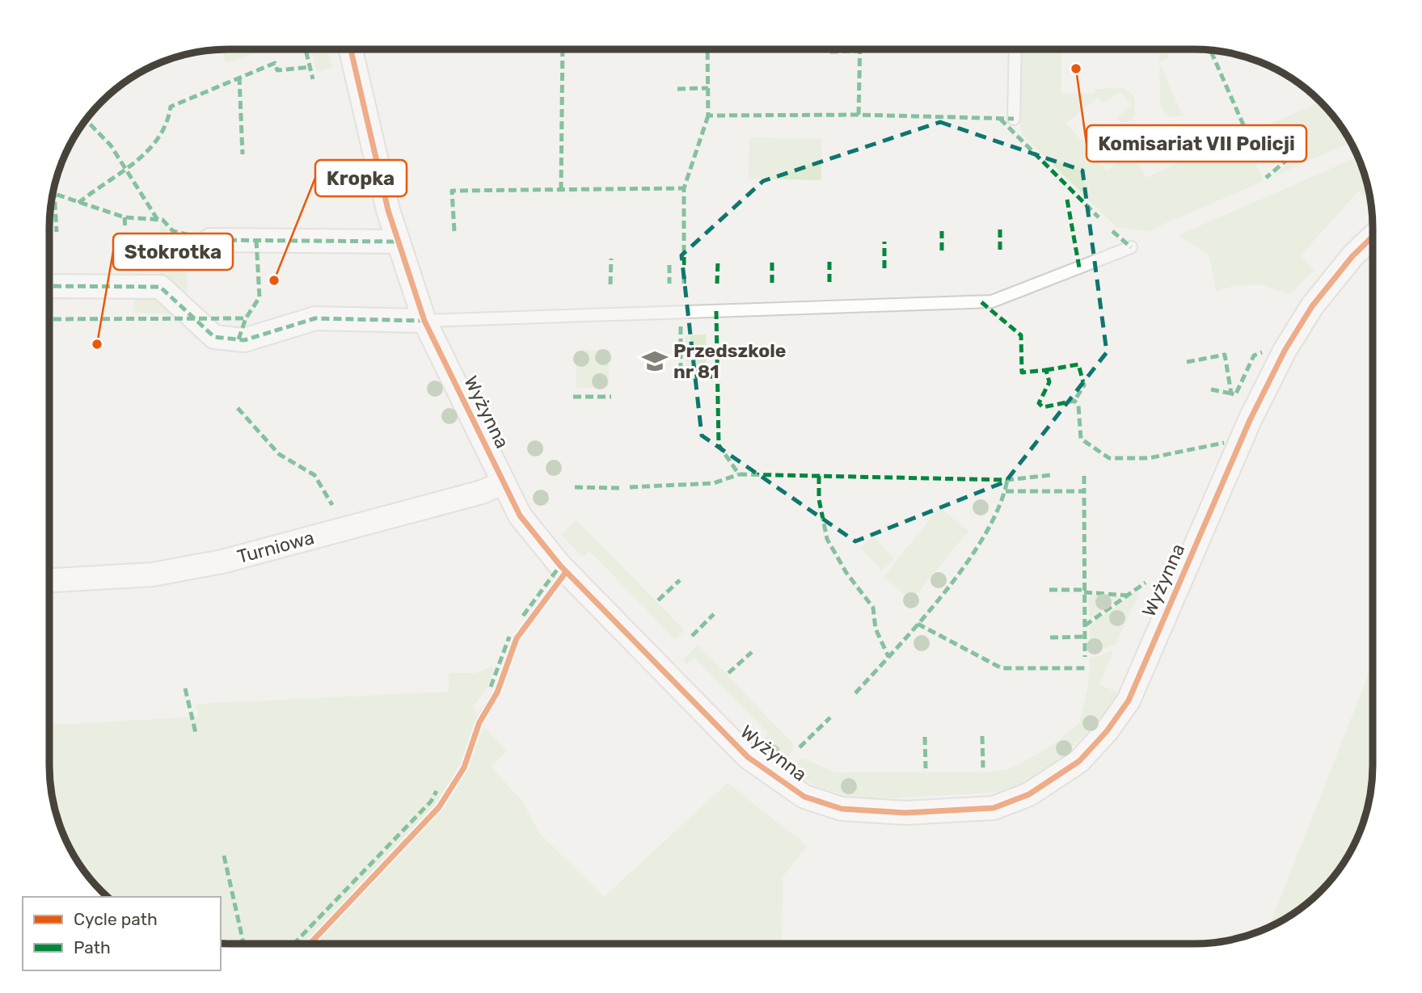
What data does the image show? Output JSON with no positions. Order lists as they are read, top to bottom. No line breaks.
{"streets":{"street":["Wyżynna","Turniowa"]},"crossings":[["Wyżynna","Turniowa"]],"places":{"other":["Komisariat VII Policji","Kropka","Stokrotka"],"school or university":["Przedszkole nr 81"]},"legend":["Cycle path","Path"]}
